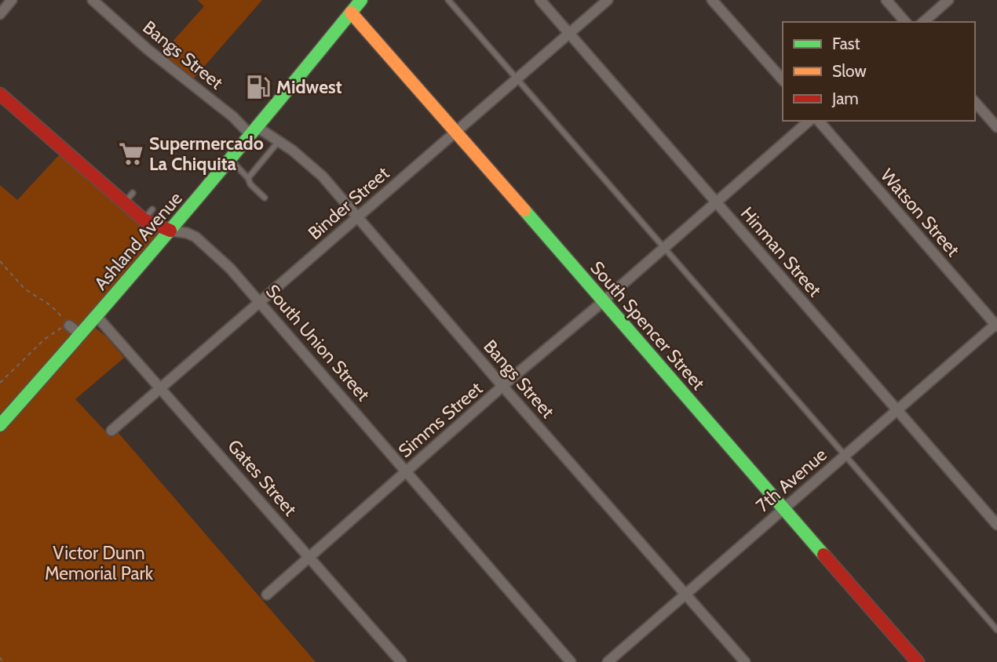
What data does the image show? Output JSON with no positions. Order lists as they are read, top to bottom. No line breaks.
{"streets":{"street":["Bangs Street","Binder Street","Watson Street","Ashland Avenue","Hinman Street","South Spencer Street","South Union Street","Simms Street","Gates Street","7th Avenue"]},"crossings":[["Bangs Street","Binder Street"],["Bangs Street","Ashland Avenue"],["Bangs Street","Simms Street"],["Bangs Street","7th Avenue"],["Binder Street","Hinman Street"],["Binder Street","South Spencer Street"],["Binder Street","South Union Street"],["Binder Street","Gates Street"],["Watson Street","7th Avenue"],["Ashland Avenue","South Spencer Street"],["Ashland Avenue","South Union Street"],["Ashland Avenue","Gates Street"],["Hinman Street","Simms Street"],["Hinman Street","7th Avenue"],["South Spencer Street","Simms Street"],["South Spencer Street","7th Avenue"],["South Union Street","Simms Street"],["Simms Street","Gates Street"]],"parks":["Victor Dunn Memorial Park"],"places":{"fuel station":["Midwest"],"supermarket":["Supermercado La Chiquita"]},"legend":["Fast","Slow","Jam"]}
